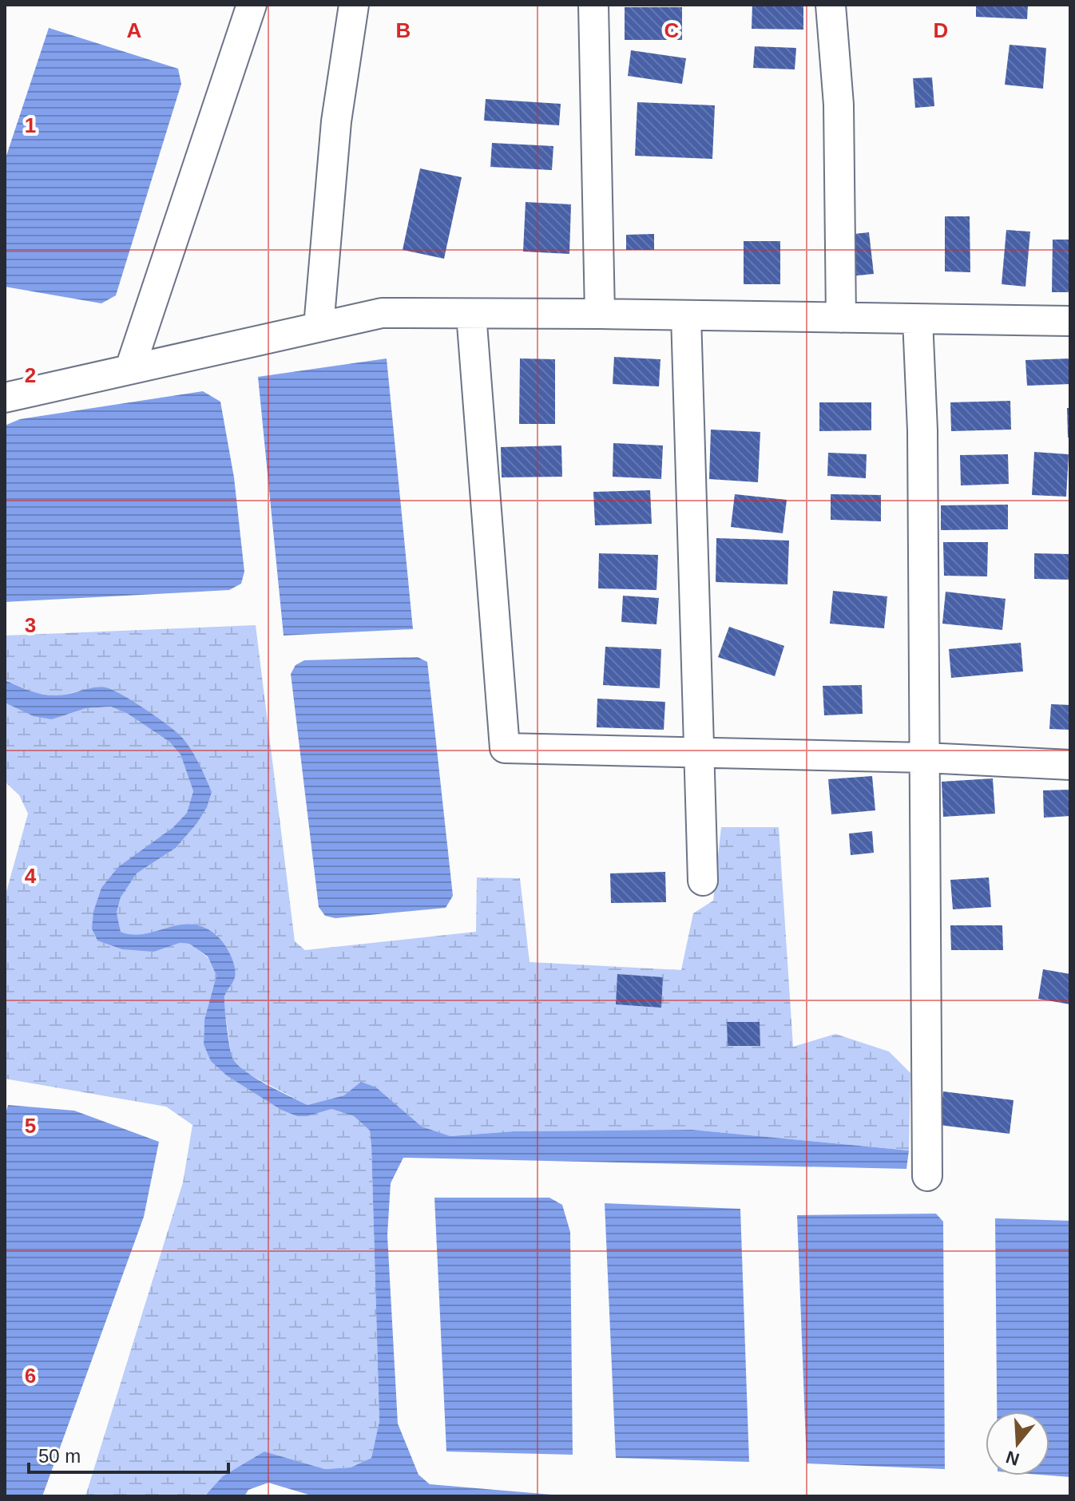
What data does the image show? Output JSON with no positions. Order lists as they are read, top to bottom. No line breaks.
{"scale_bar":"50 m","north":"bottom","grid":{"columns":["A","B","C","D"],"rows":["1","2","3","4","5","6"]}}
